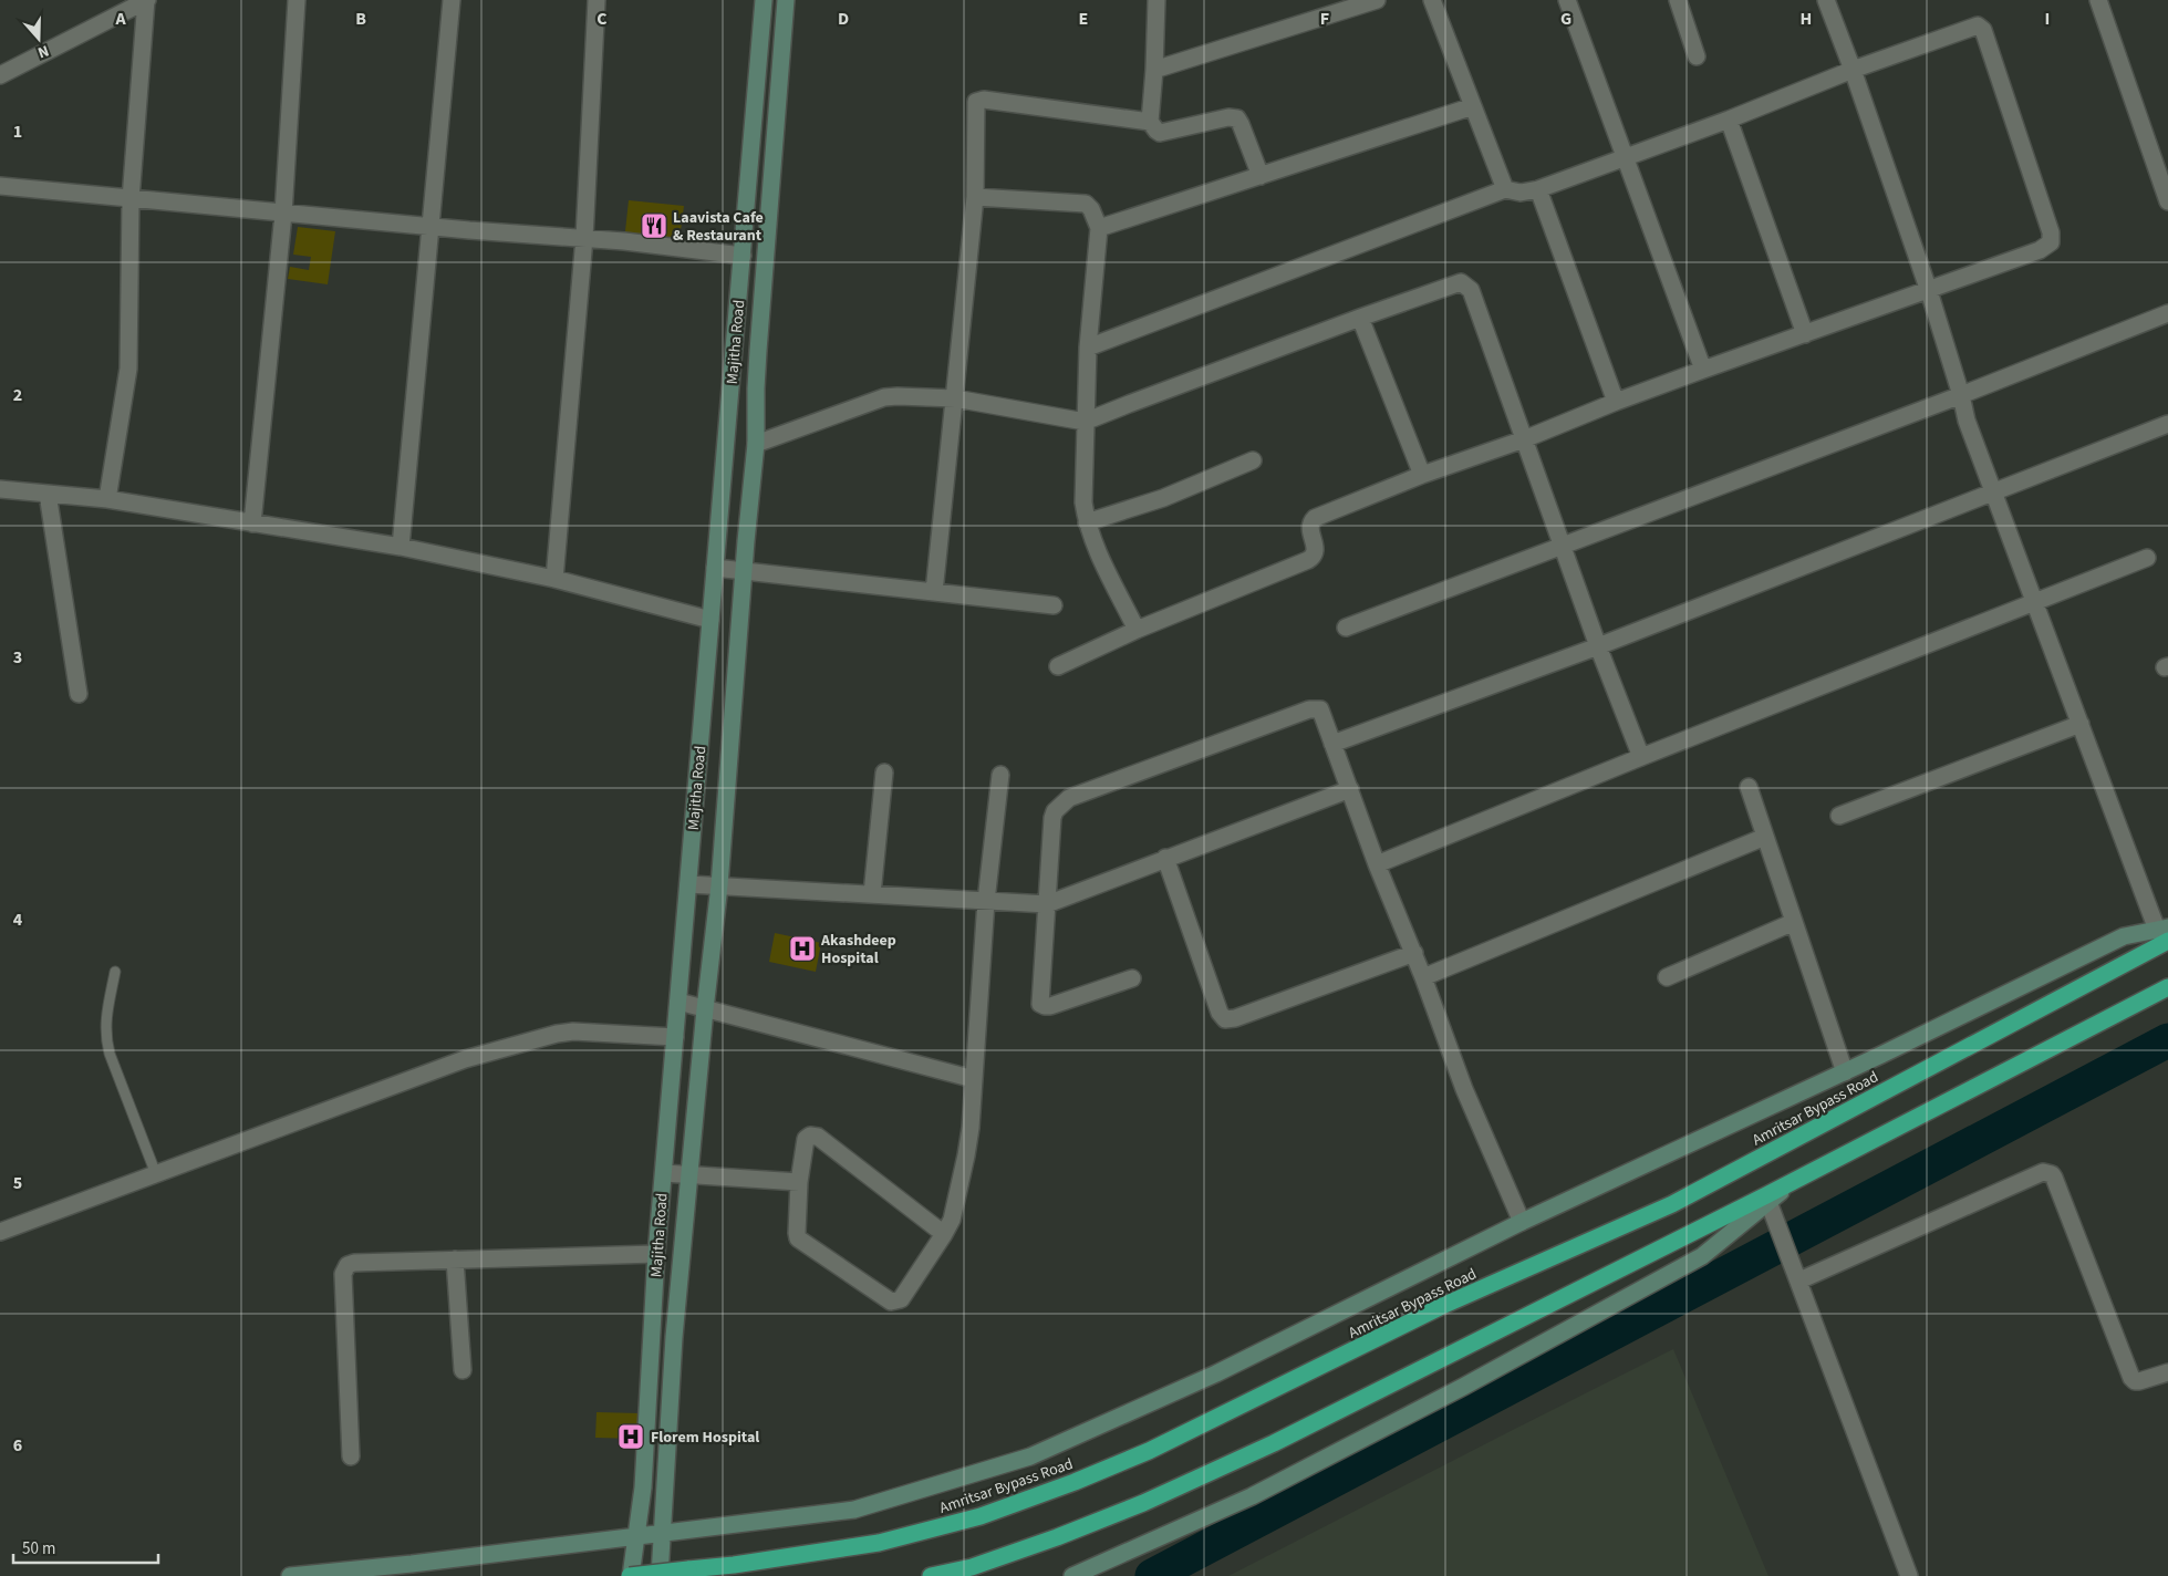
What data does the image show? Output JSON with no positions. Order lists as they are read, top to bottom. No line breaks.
{"streets":{"highway":["Amritsar Bypass Road"],"main road":["Majitha Road"]},"crossings":[["Majitha Road","Amritsar Bypass Road"]],"places":{"restaurant":["Laavista Cafe & Restaurant"],"hospital":["Akashdeep Hospital","Florem Hospital"]},"scale_bar":"50 m","north":"bottom","grid":{"columns":["A","B","C","D","E","F","G","H","I"],"rows":["1","2","3","4","5","6"]}}
